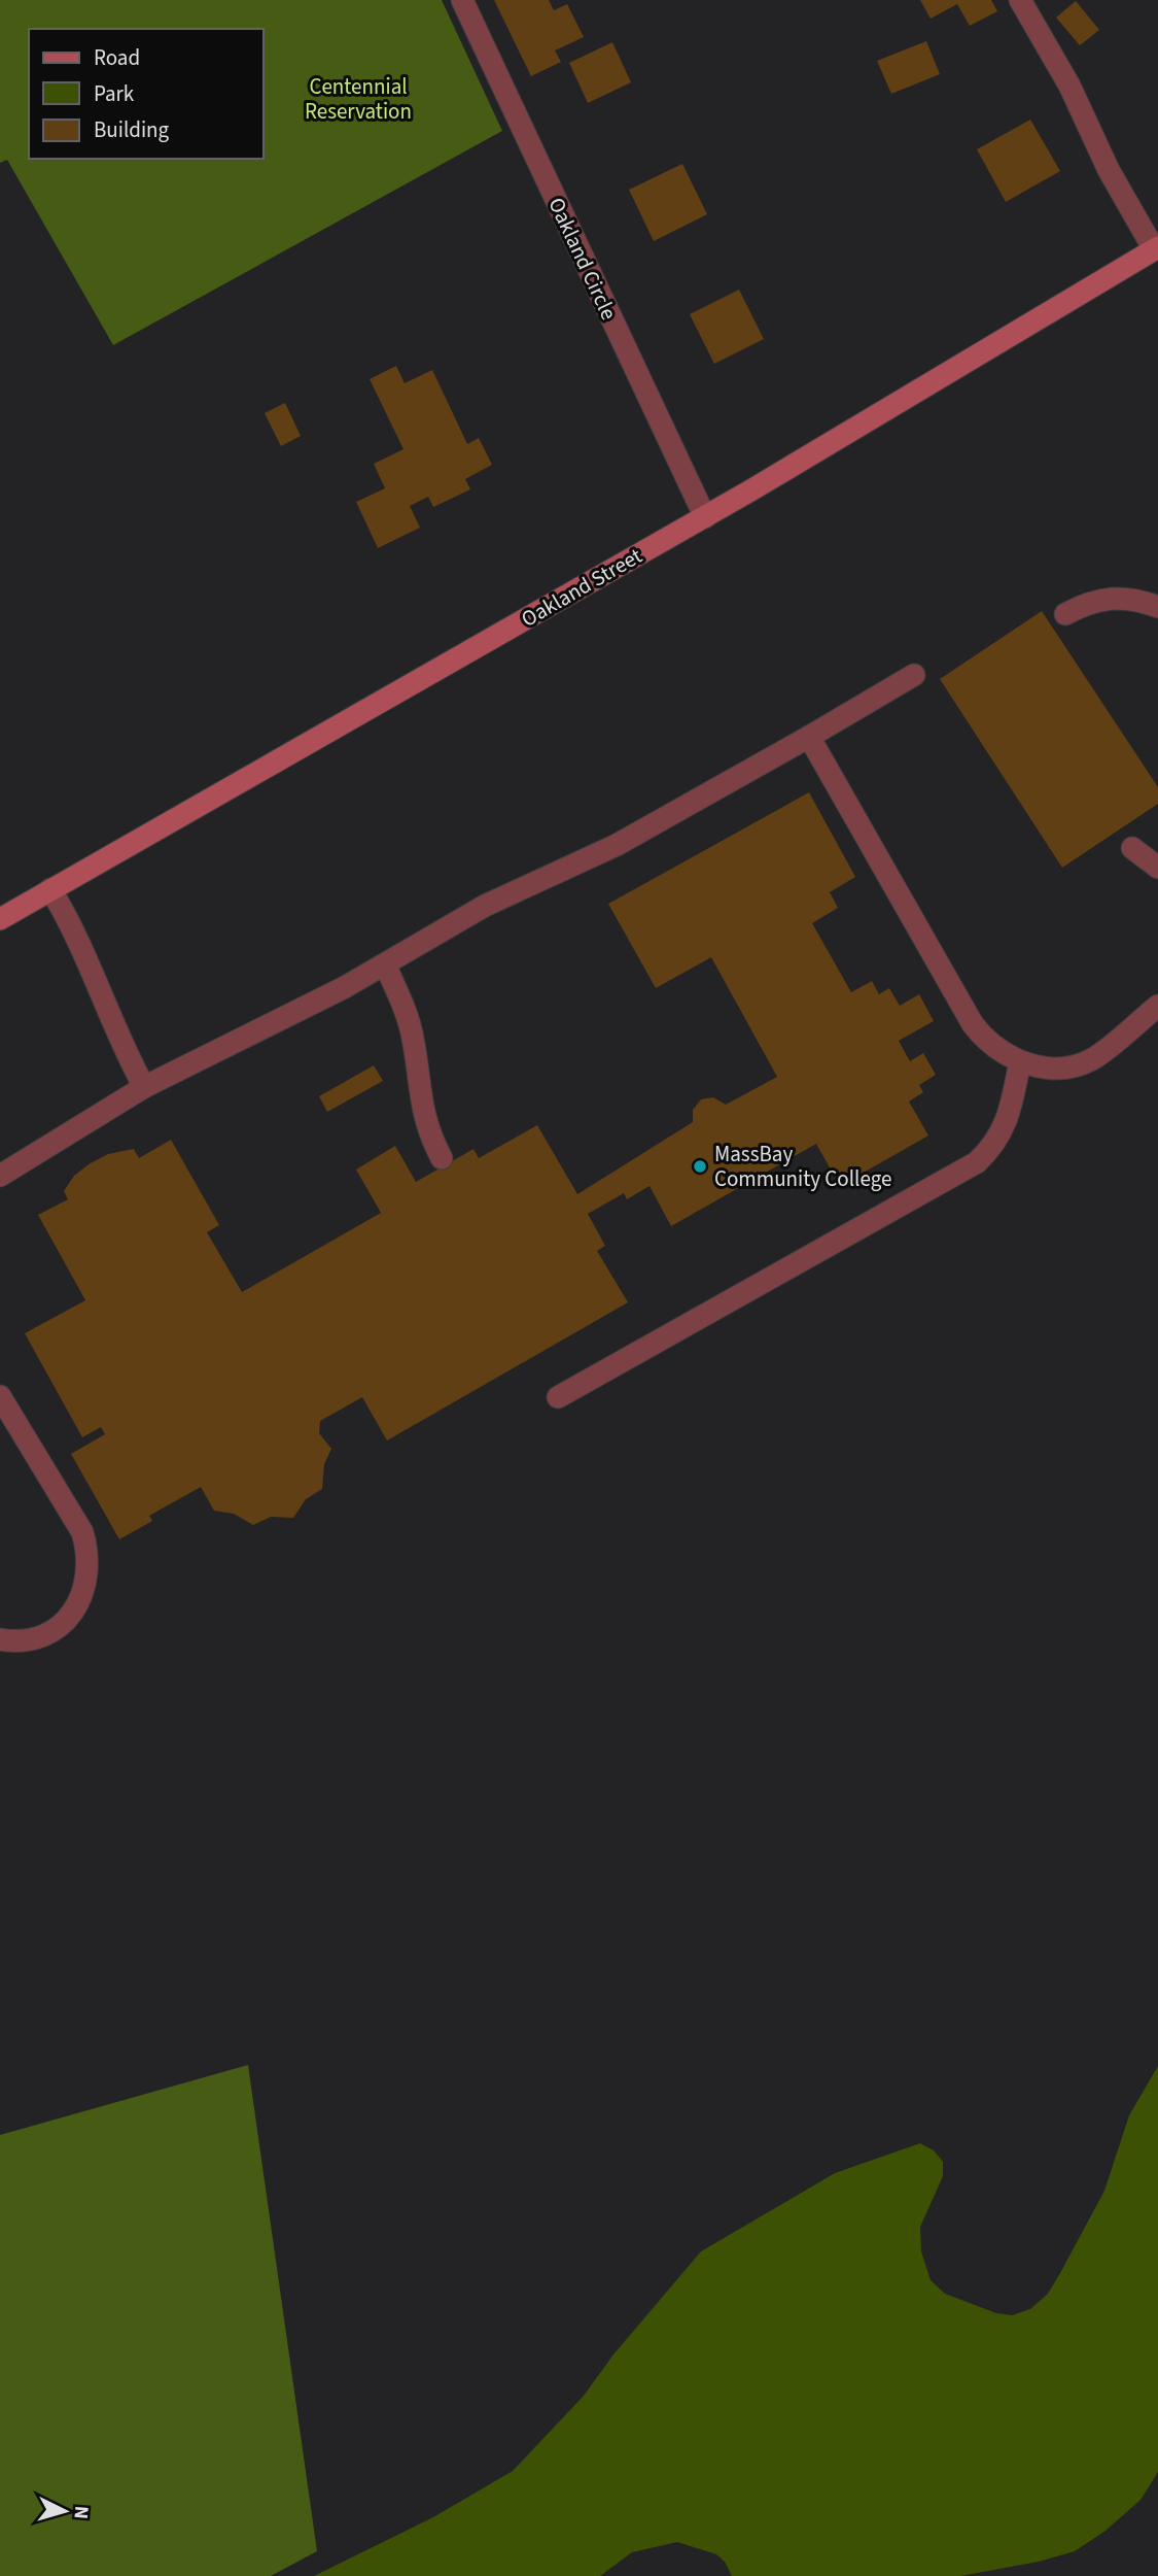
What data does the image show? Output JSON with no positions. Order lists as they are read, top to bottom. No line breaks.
{"streets":{"street":["Oakland Circle","Oakland Street"]},"crossings":[["Oakland Circle","Oakland Street"]],"parks":["Centennial Reservation"],"places":["MassBay Community College"],"legend":["Road","Park","Building"],"north":"right"}
